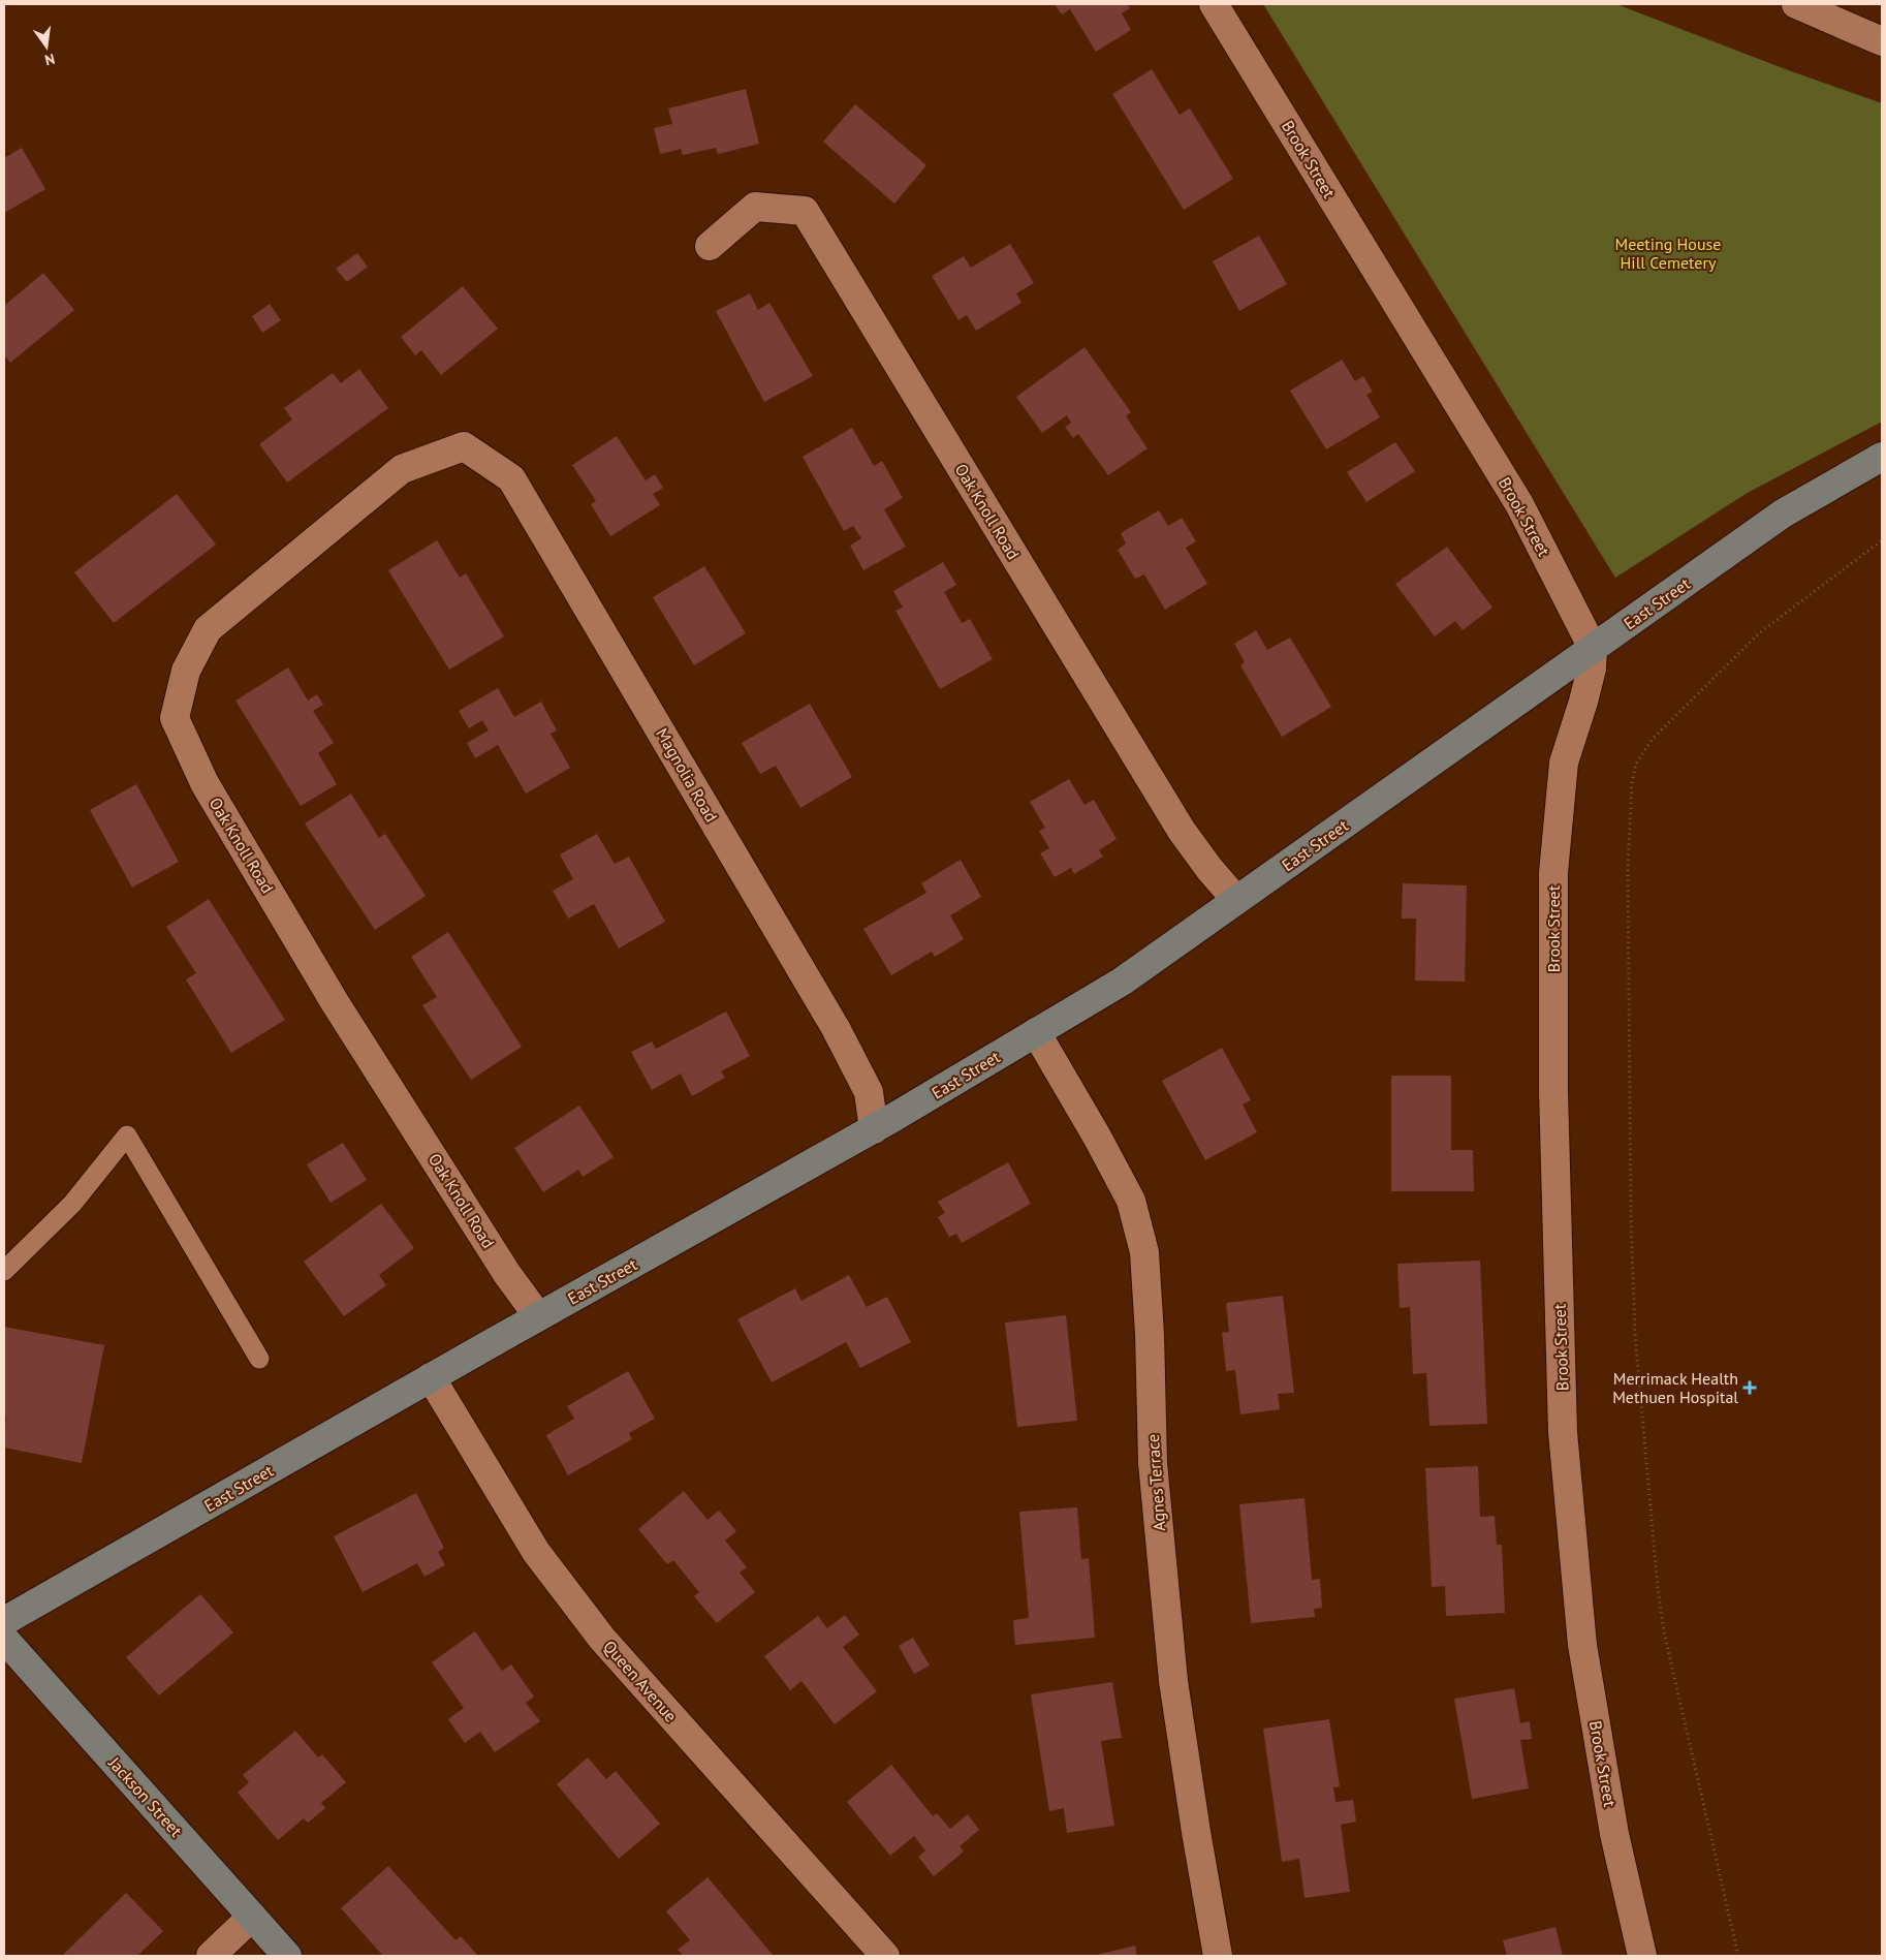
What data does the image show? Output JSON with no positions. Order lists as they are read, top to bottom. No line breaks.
{"streets":{"main road":["East Street","Jackson Street"],"street":["Brook Street","Oak Knoll Road","Magnolia Road","Agnes Terrace","Queen Avenue"]},"crossings":[["Brook Street","East Street"],["Oak Knoll Road","East Street"],["Oak Knoll Road","Magnolia Road"],["East Street","Magnolia Road"],["East Street","Agnes Terrace"],["East Street","Queen Avenue"]],"parks":["Meeting House Hill Cemetery"],"places":{"health":["Merrimack Health Methuen Hospital"]},"north":"bottom"}
